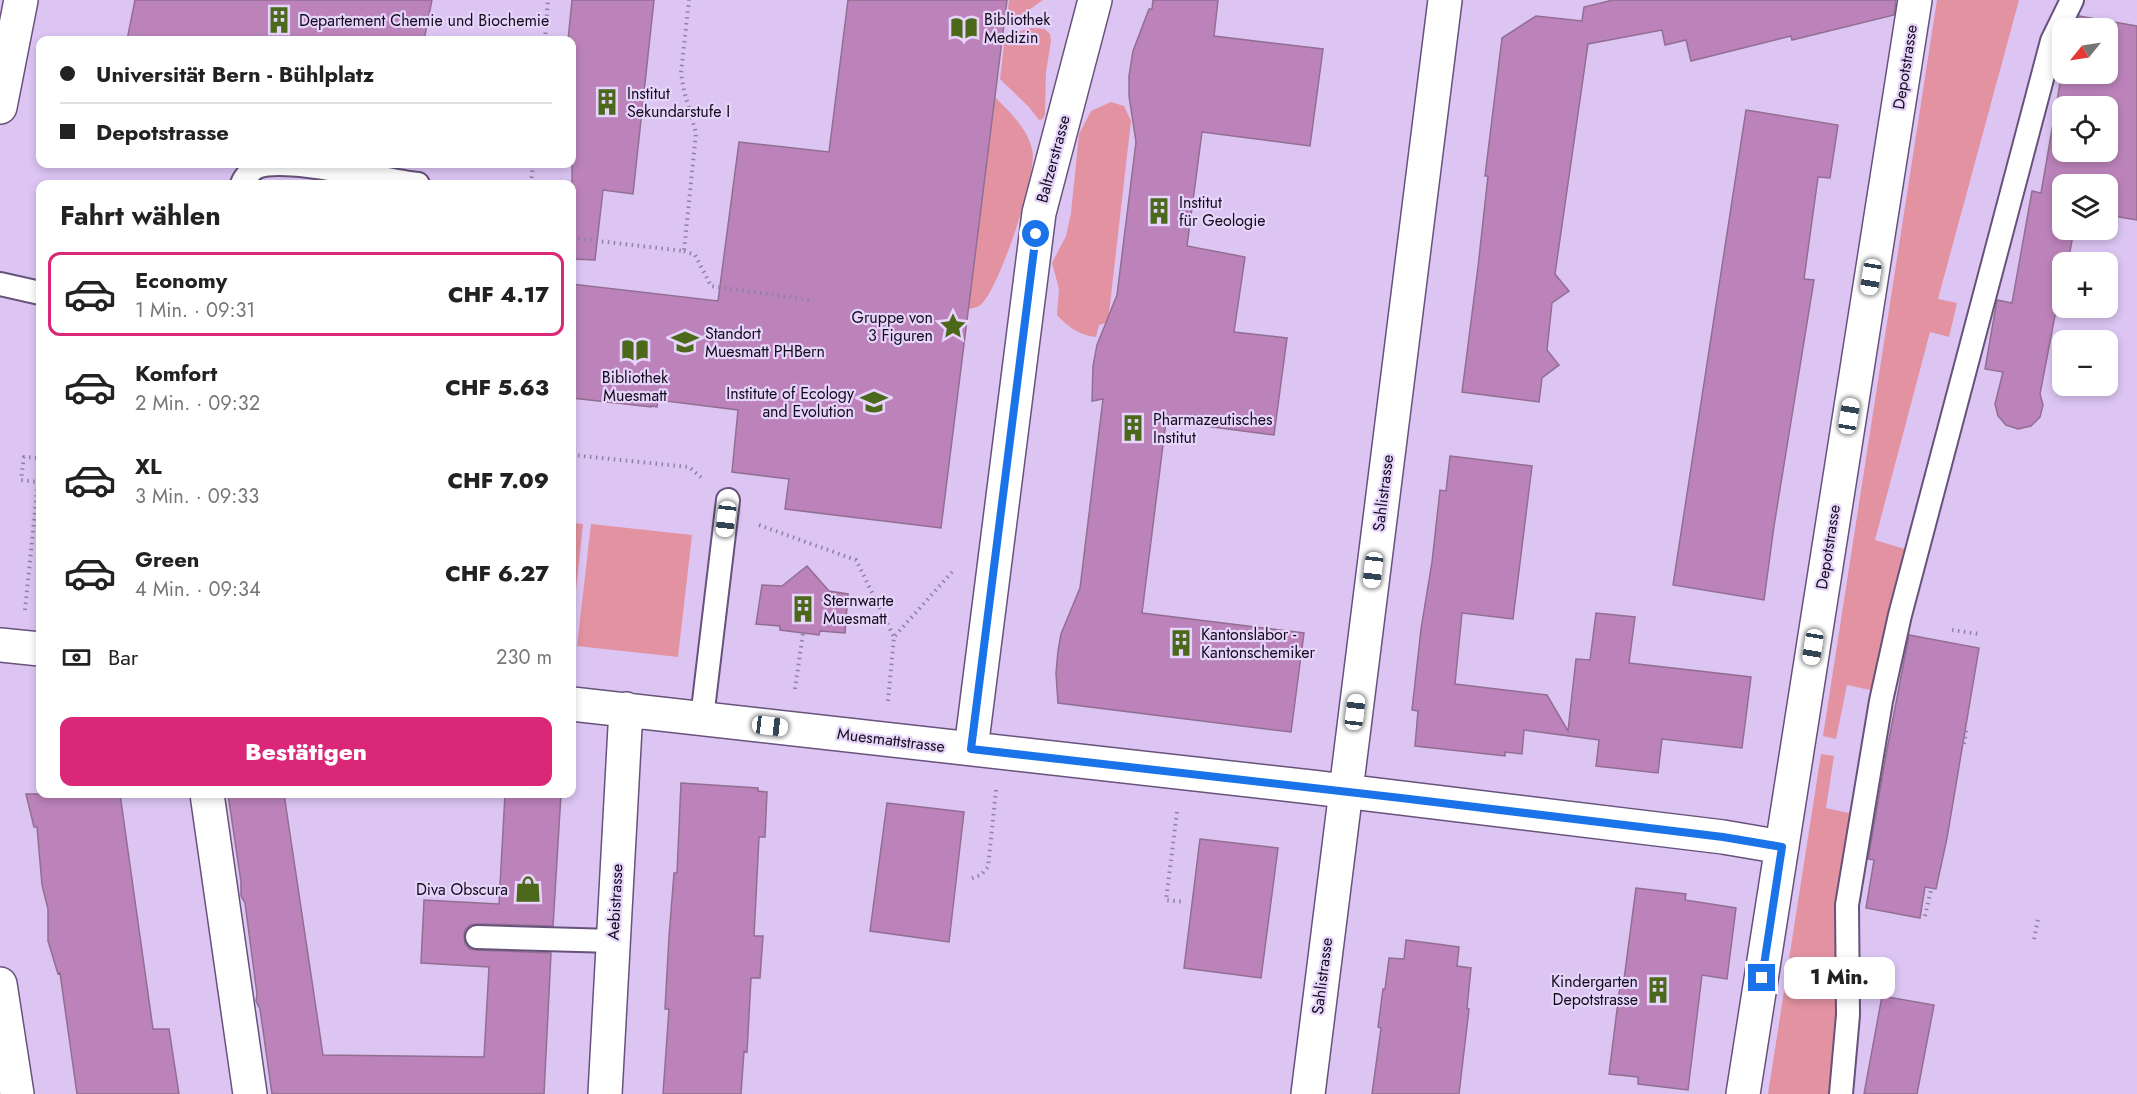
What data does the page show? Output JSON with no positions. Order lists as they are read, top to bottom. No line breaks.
{"streets":{"street":["Depotstrasse","Baltzerstrasse","Sahlistrasse","Muesmattstrasse","Aebistrasse"]},"crossings":[["Depotstrasse","Muesmattstrasse"],["Baltzerstrasse","Muesmattstrasse"],["Sahlistrasse","Muesmattstrasse"],["Muesmattstrasse","Aebistrasse"]],"places":{"building":["Departement Chemie und Biochemie","Institut Sekundarstufe I","Institut für Geologie","Pharmazeutisches Institut","Sternwarte Muesmatt","Kantonslabor - Kantonschemiker","Kindergarten Depotstrasse"],"library":["Bibliothek Medizin","Bibliothek Muesmatt"],"place":["Gruppe von 3 Figuren"],"school or university":["Standort Muesmatt PHBern","Institute of Ecology and Evolution"],"shop":["Diva Obscura"]},"north":"bottom left","page":{"map_buttons":["+","−"],"banner":["Universität Bern - Bühlplatz","Depotstrasse"],"heading":"Fahrt wählen","list":[{"name":"Economy","note":"1 Min. · 09:31","value":"CHF 4.17"},{"name":"Komfort","note":"2 Min. · 09:32","value":"CHF 5.63"},{"name":"XL","note":"3 Min. · 09:33","value":"CHF 7.09"},{"name":"Green","note":"4 Min. · 09:34","value":"CHF 6.27"}],"pay":["Bar","230 m"],"buttons":"Bestätigen","bubble":"1 Min."}}
